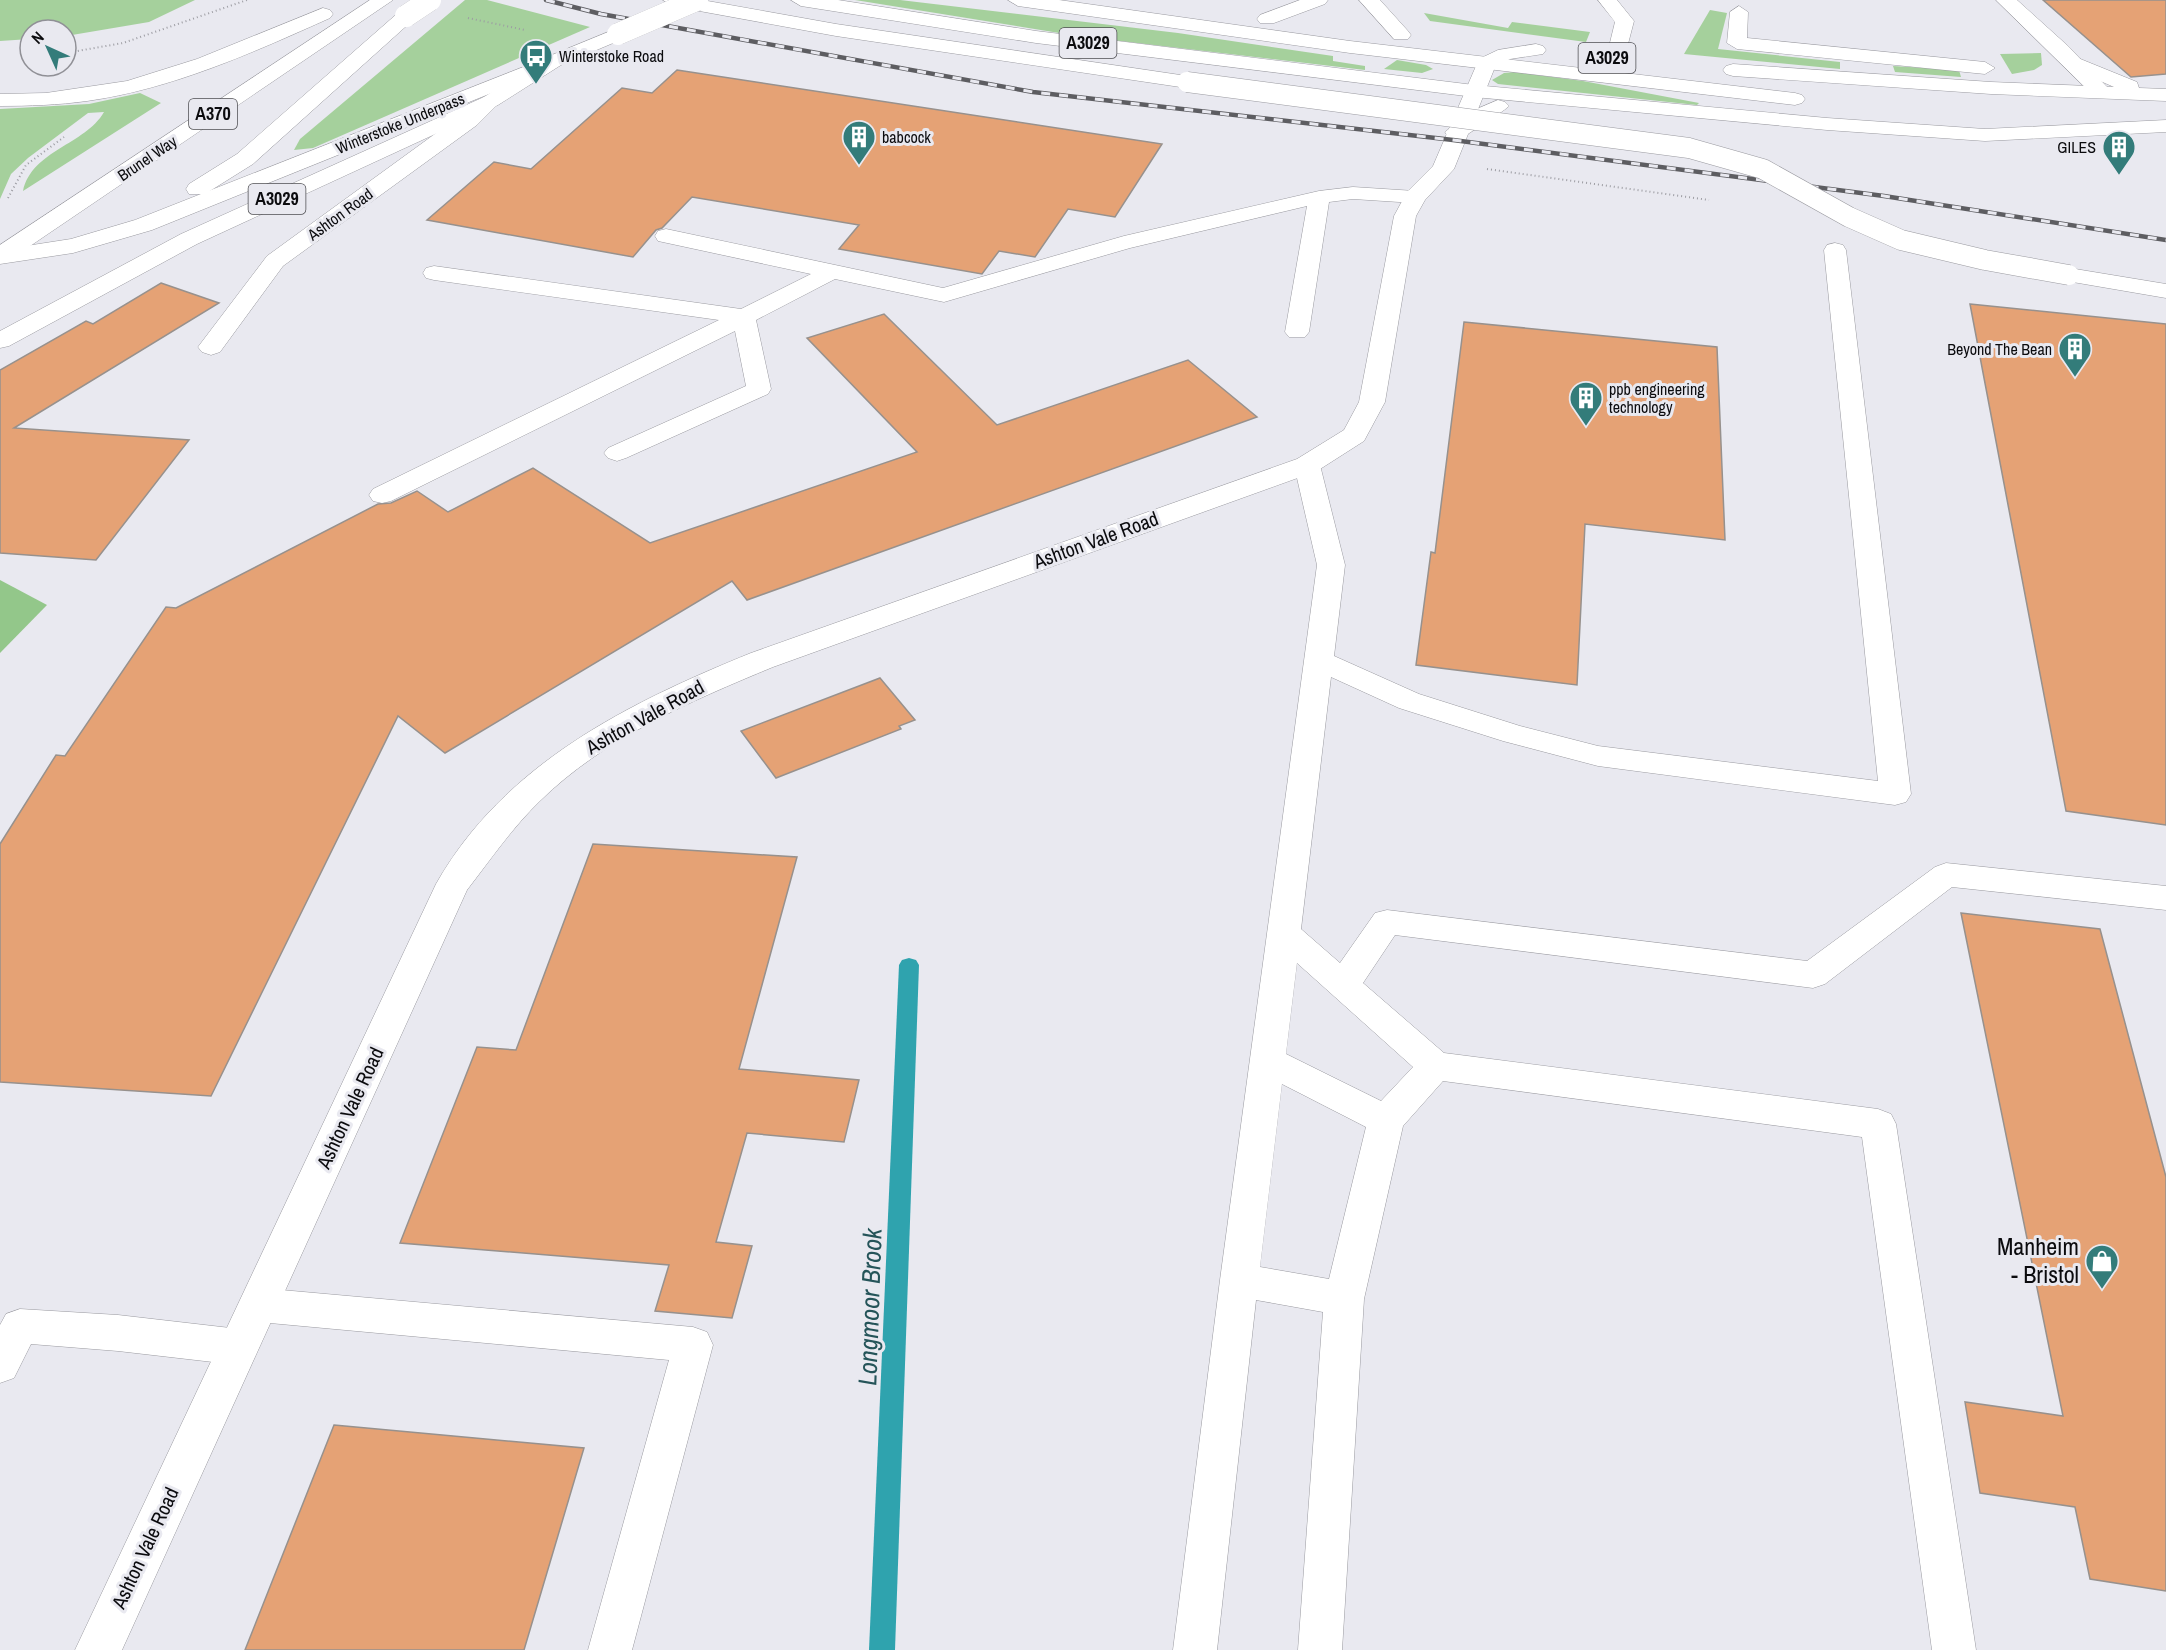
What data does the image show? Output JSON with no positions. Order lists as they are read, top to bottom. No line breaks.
{"streets":{"main road":["A3029","A370","Winterstoke Underpass","Brunel Way","Ashton Road","Ashton Vale Road"]},"crossings":[["A3029","Winterstoke Underpass"],["A3029","Ashton Road"],["A3029","Ashton Vale Road"],["Winterstoke Underpass","Brunel Way"]],"water":["Longmoor Brook"],"places":{"bus stop":["Winterstoke Road"],"building":["babcock","GILES","Beyond The Bean","ppb engineering technology"],"shop":["Manheim - Bristol"]},"north":"top left"}
